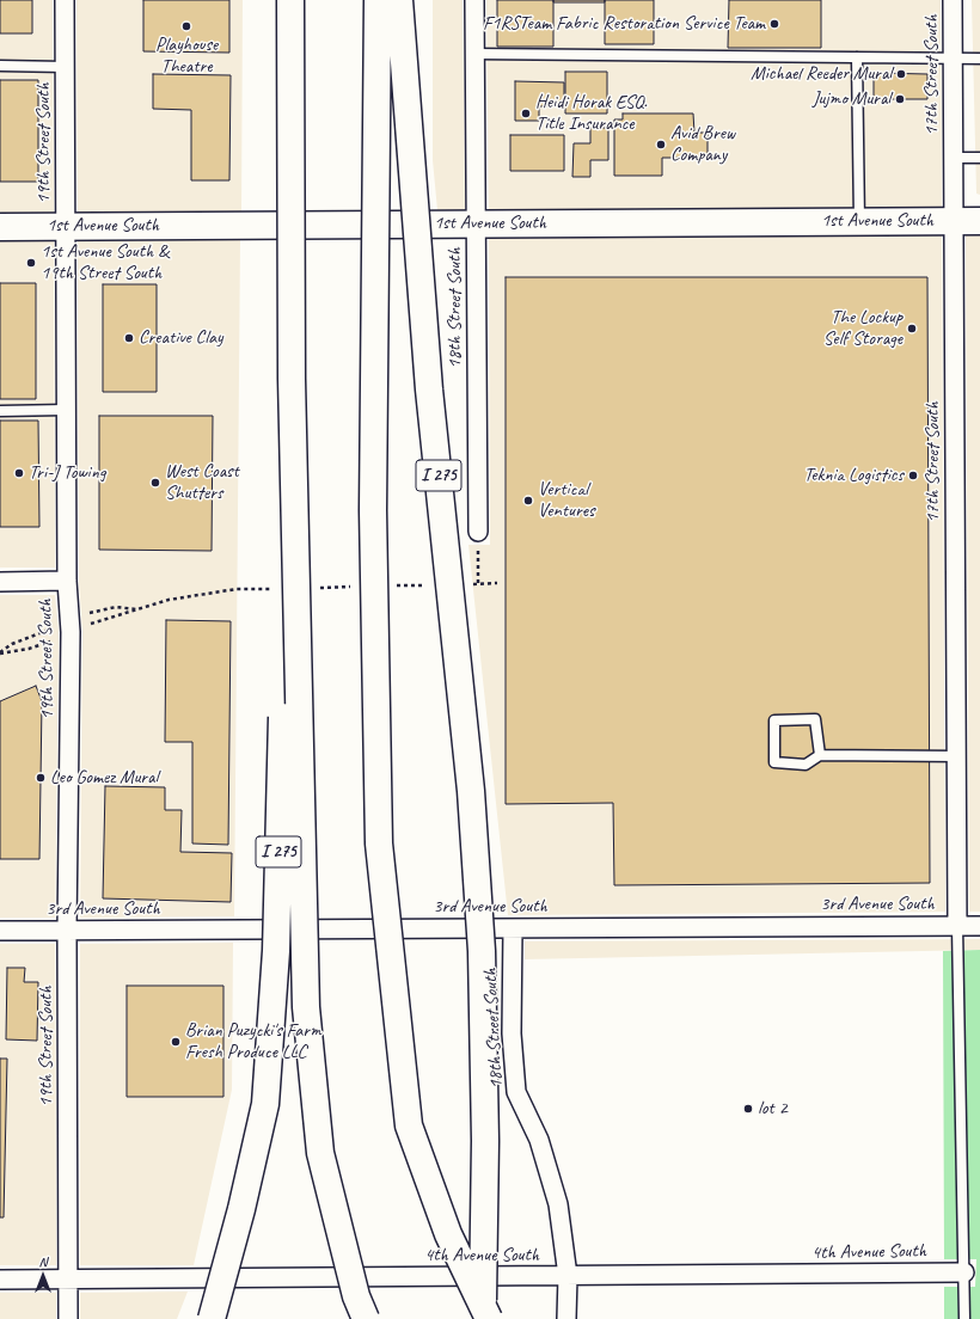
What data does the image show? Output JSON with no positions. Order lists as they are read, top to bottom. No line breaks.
{"streets":{"main road":["1st Avenue South","I 275"],"street":["17th Street South","19th Street South","18th Street South","3rd Avenue South","4th Avenue South"]},"crossings":[["17th Street South","1st Avenue South"],["17th Street South","3rd Avenue South"],["19th Street South","1st Avenue South"],["19th Street South","3rd Avenue South"],["19th Street South","4th Avenue South"],["1st Avenue South","18th Street South"],["18th Street South","3rd Avenue South"],["18th Street South","4th Avenue South"]],"places":["F1RSTeam Fabric Restoration Service Team","Playhouse Theatre","Michael Reeder Mural","Jujmo Mural","Heidi Horak ESQ. Title Insurance","Avid Brew Company","1st Avenue South & 19th Street South","The Lockup Self Storage","Creative Clay","Tri-J Towing","Teknia Logistics","West Coast Shutters","Vertical Ventures","Leo Gomez Mural","Brian Puzycki's Farm Fresh Produce LLC","lot 2"],"north":"top"}
